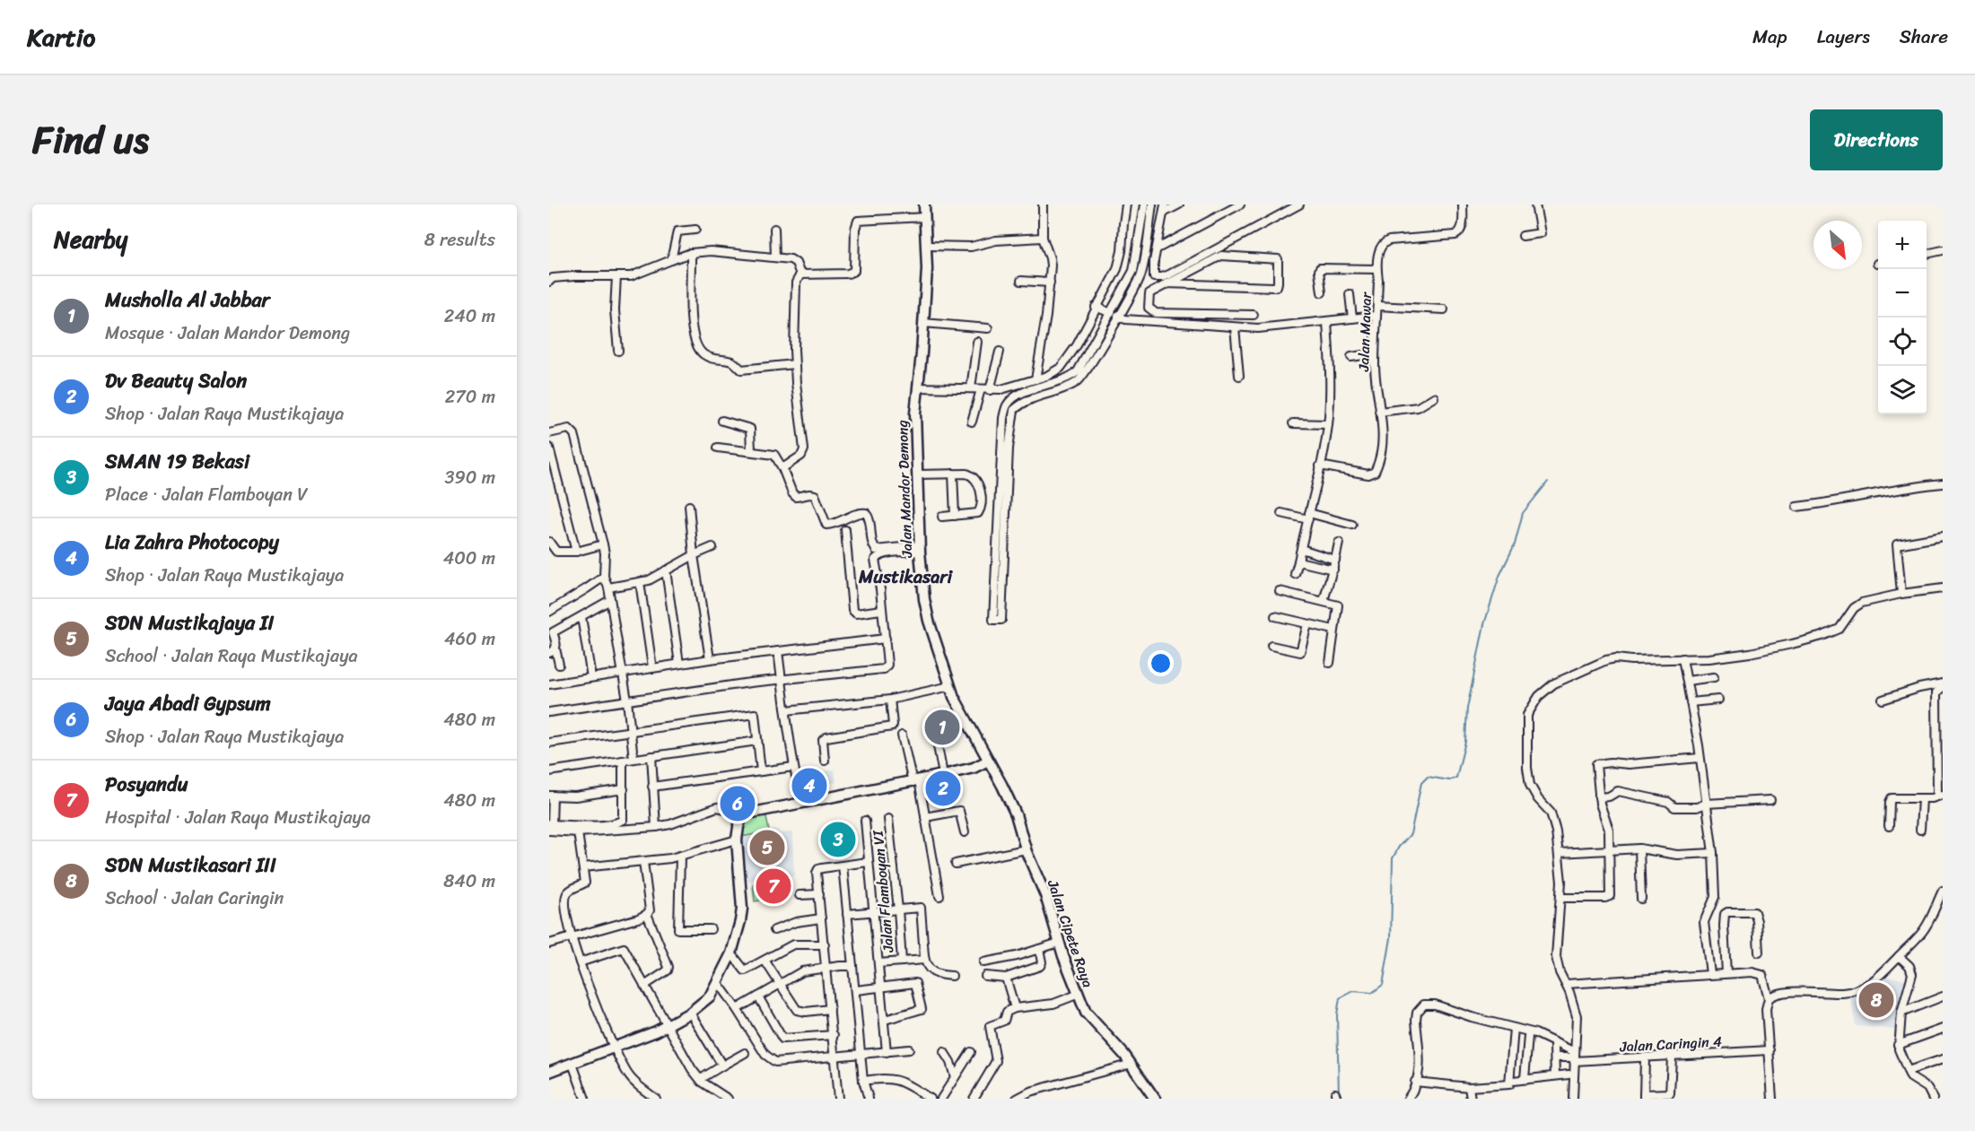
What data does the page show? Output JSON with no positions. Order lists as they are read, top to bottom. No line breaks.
{"streets":{"main road":["Jalan Mandor Demong","Jalan Cipete Raya"],"street":["Jalan Mawar","Jalan Flamboyan VI","Jalan Caringin 4"]},"crossings":[["Jalan Mandor Demong","Jalan Cipete Raya"]],"districts":["Mustikasari"],"north":"bottom right","page":{"header":"Kartio","nav":["Map","Layers","Share"],"title":"Find us","buttons":"Directions","heading":["Nearby","8 results"],"map_buttons":["+","−"],"list":[{"mark":"1","name":"Musholla Al Jabbar","note":"Mosque · Jalan Mandor Demong","value":"240 m"},{"mark":"2","name":"Dv Beauty Salon","note":"Shop · Jalan Raya Mustikajaya","value":"270 m"},{"mark":"3","name":"SMAN 19 Bekasi","note":"Place · Jalan Flamboyan V","value":"390 m"},{"mark":"4","name":"Lia Zahra Photocopy","note":"Shop · Jalan Raya Mustikajaya","value":"400 m"},{"mark":"5","name":"SDN Mustikajaya II","note":"School · Jalan Raya Mustikajaya","value":"460 m"},{"mark":"6","name":"Jaya Abadi Gypsum","note":"Shop · Jalan Raya Mustikajaya","value":"480 m"},{"mark":"7","name":"Posyandu","note":"Hospital · Jalan Raya Mustikajaya","value":"480 m"},{"mark":"8","name":"SDN Mustikasari III","note":"School · Jalan Caringin","value":"840 m"}],"pins":["1","4","2","6","3","5","7","8"]}}
